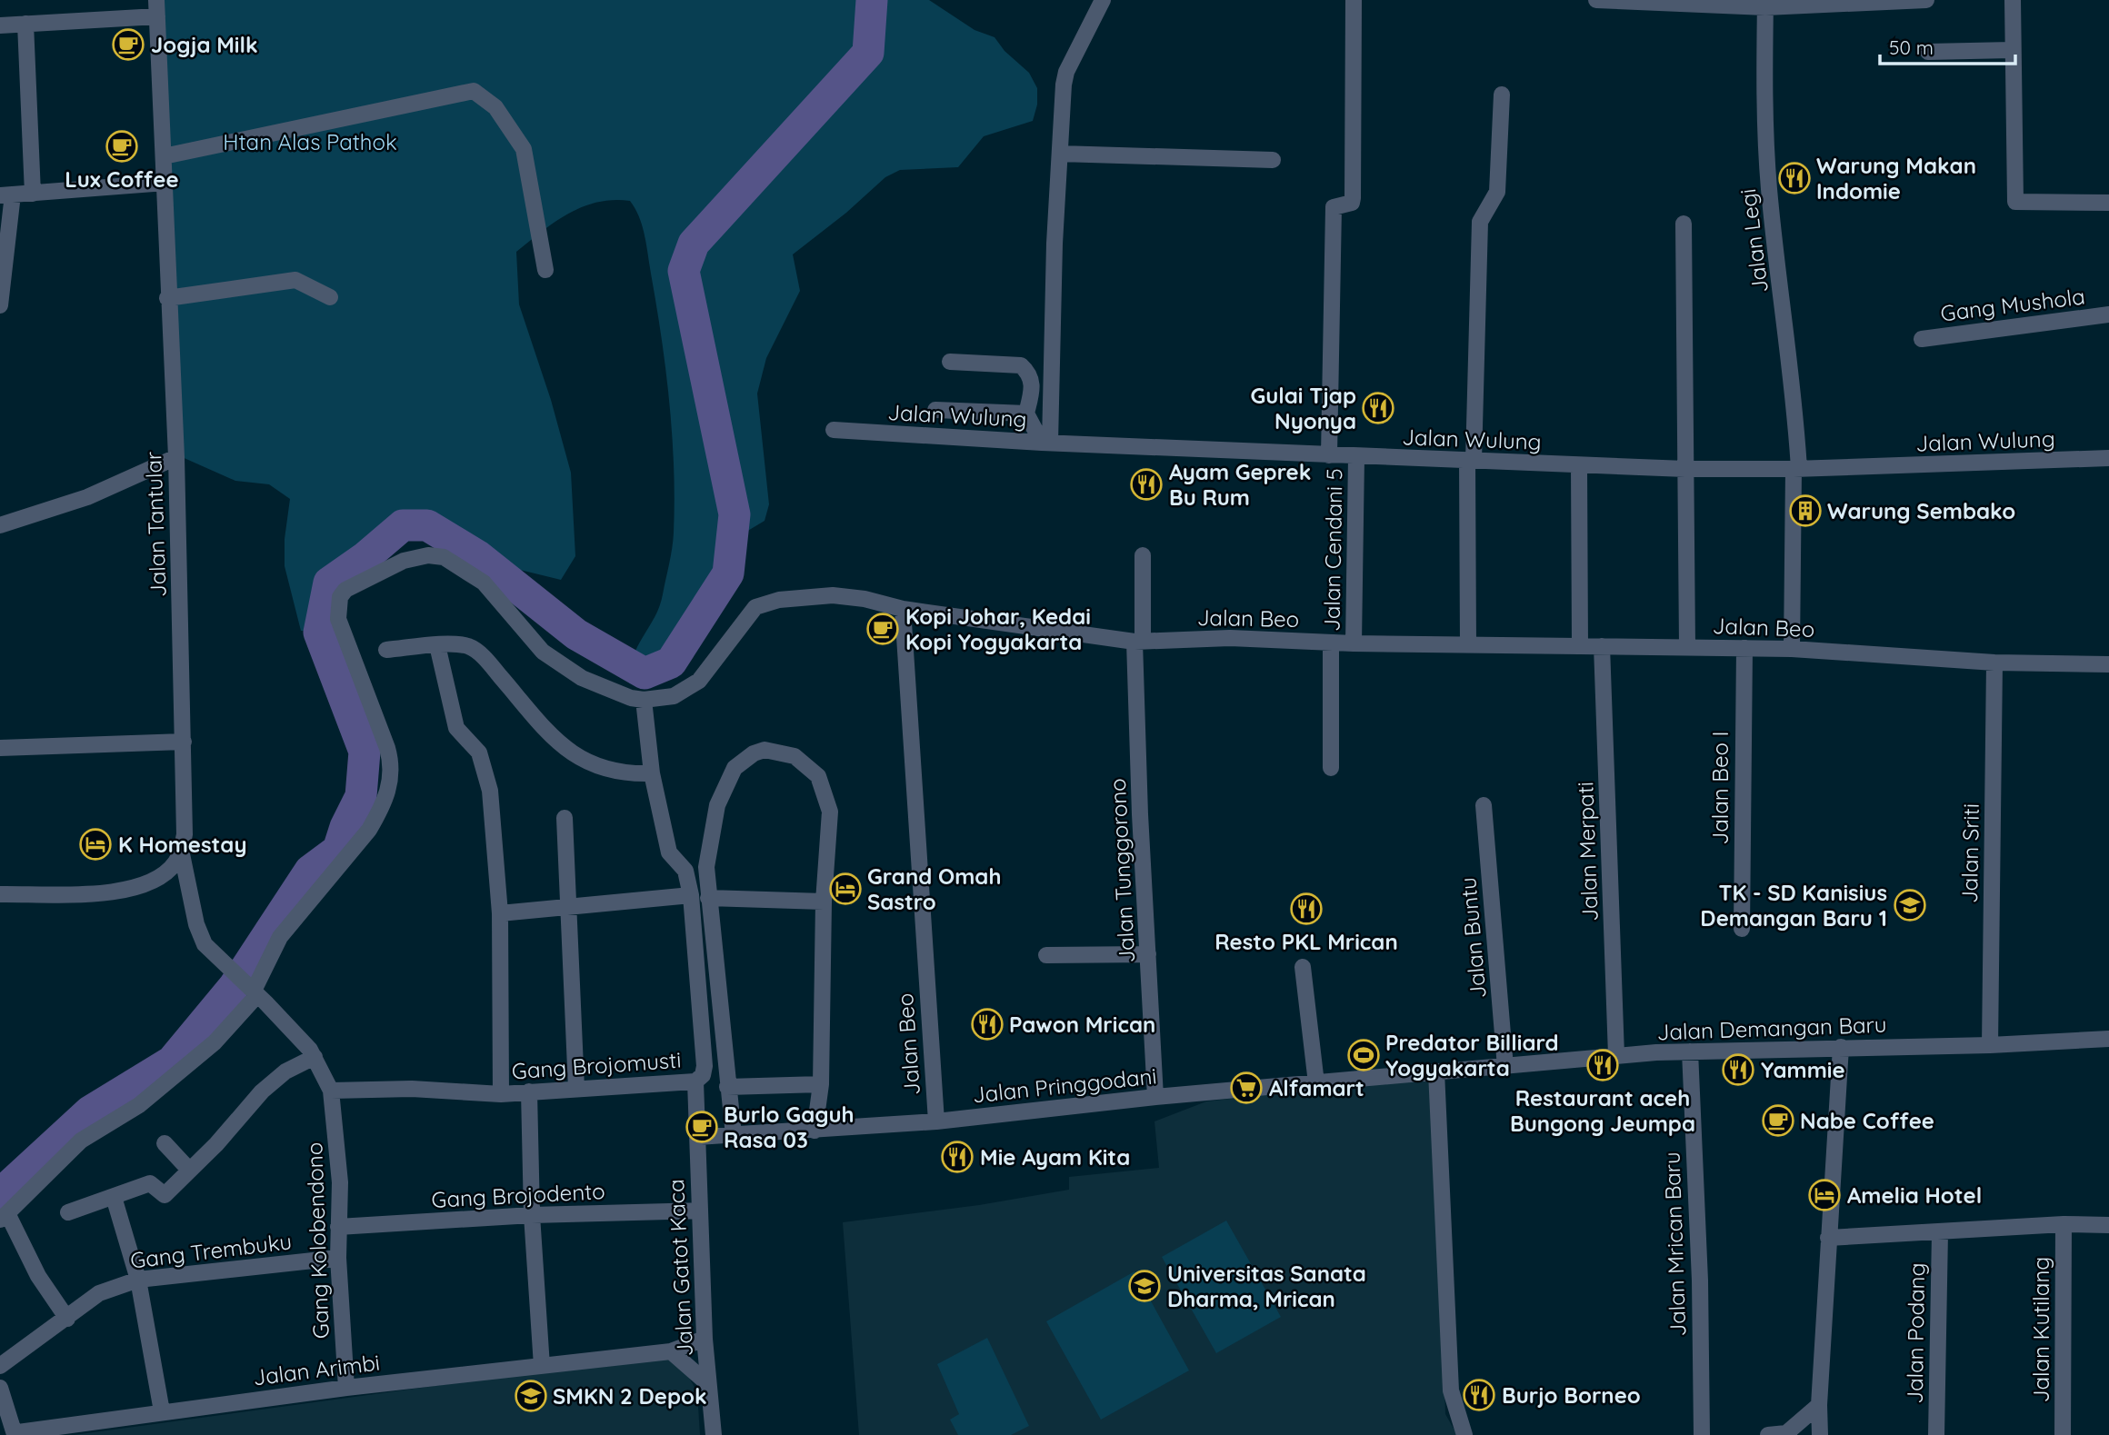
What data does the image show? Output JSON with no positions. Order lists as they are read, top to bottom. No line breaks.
{"streets":{"street":["Jalan Legi","Gang Mushola","Jalan Wulung","Jalan Tantular","Jalan Cendani 5","Jalan Beo","Jalan Beo I","Jalan Merpati","Jalan Sriti","Jalan Tunggorono","Jalan Buntu","Jalan Demangan Baru","Gang Brojomusti","Jalan Pringgodani","Gang Brojodento","Gang Kolobendono","Jalan Mrican Baru","Gang Trembuku","Jalan Gatot Kaca","Jalan Kutilang","Jalan Podang","Jalan Arimbi"]},"crossings":[["Jalan Legi","Jalan Wulung"],["Jalan Legi","Jalan Beo"],["Jalan Wulung","Jalan Cendani 5"],["Jalan Cendani 5","Jalan Beo"],["Jalan Beo","Jalan Beo I"],["Jalan Beo","Jalan Merpati"],["Jalan Beo","Jalan Sriti"],["Jalan Beo","Jalan Tunggorono"],["Jalan Beo","Jalan Pringgodani"],["Jalan Merpati","Jalan Demangan Baru"],["Jalan Sriti","Jalan Demangan Baru"],["Jalan Tunggorono","Jalan Pringgodani"],["Jalan Buntu","Jalan Demangan Baru"],["Jalan Demangan Baru","Jalan Pringgodani"],["Jalan Demangan Baru","Jalan Mrican Baru"],["Gang Brojomusti","Gang Kolobendono"],["Gang Brojomusti","Jalan Gatot Kaca"],["Jalan Pringgodani","Jalan Gatot Kaca"],["Gang Brojodento","Gang Kolobendono"],["Gang Brojodento","Jalan Gatot Kaca"],["Gang Kolobendono","Gang Trembuku"],["Gang Kolobendono","Jalan Arimbi"],["Jalan Gatot Kaca","Jalan Arimbi"]],"parks":["Htan Alas Pathok"],"places":{"cafe":["Jogja Milk","Lux Coffee","Kopi Johar, Kedai Kopi Yogyakarta","Nabe Coffee","Burlo Gaguh Rasa 03"],"restaurant":["Warung Makan Indomie","Gulai Tjap Nyonya","Ayam Geprek Bu Rum","Resto PKL Mrican","Pawon Mrican","Restaurant aceh Bungong Jeumpa","Yammie","Mie Ayam Kita","Burjo Borneo"],"building":["Warung Sembako"],"hotel":["K Homestay","Grand Omah Sastro","Amelia Hotel"],"school or university":["TK - SD Kanisius Demangan Baru 1","Universitas Sanata Dharma, Mrican","SMKN 2 Depok"],"sports":["Predator Billiard Yogyakarta"],"supermarket":["Alfamart"]},"scale_bar":"50 m"}
